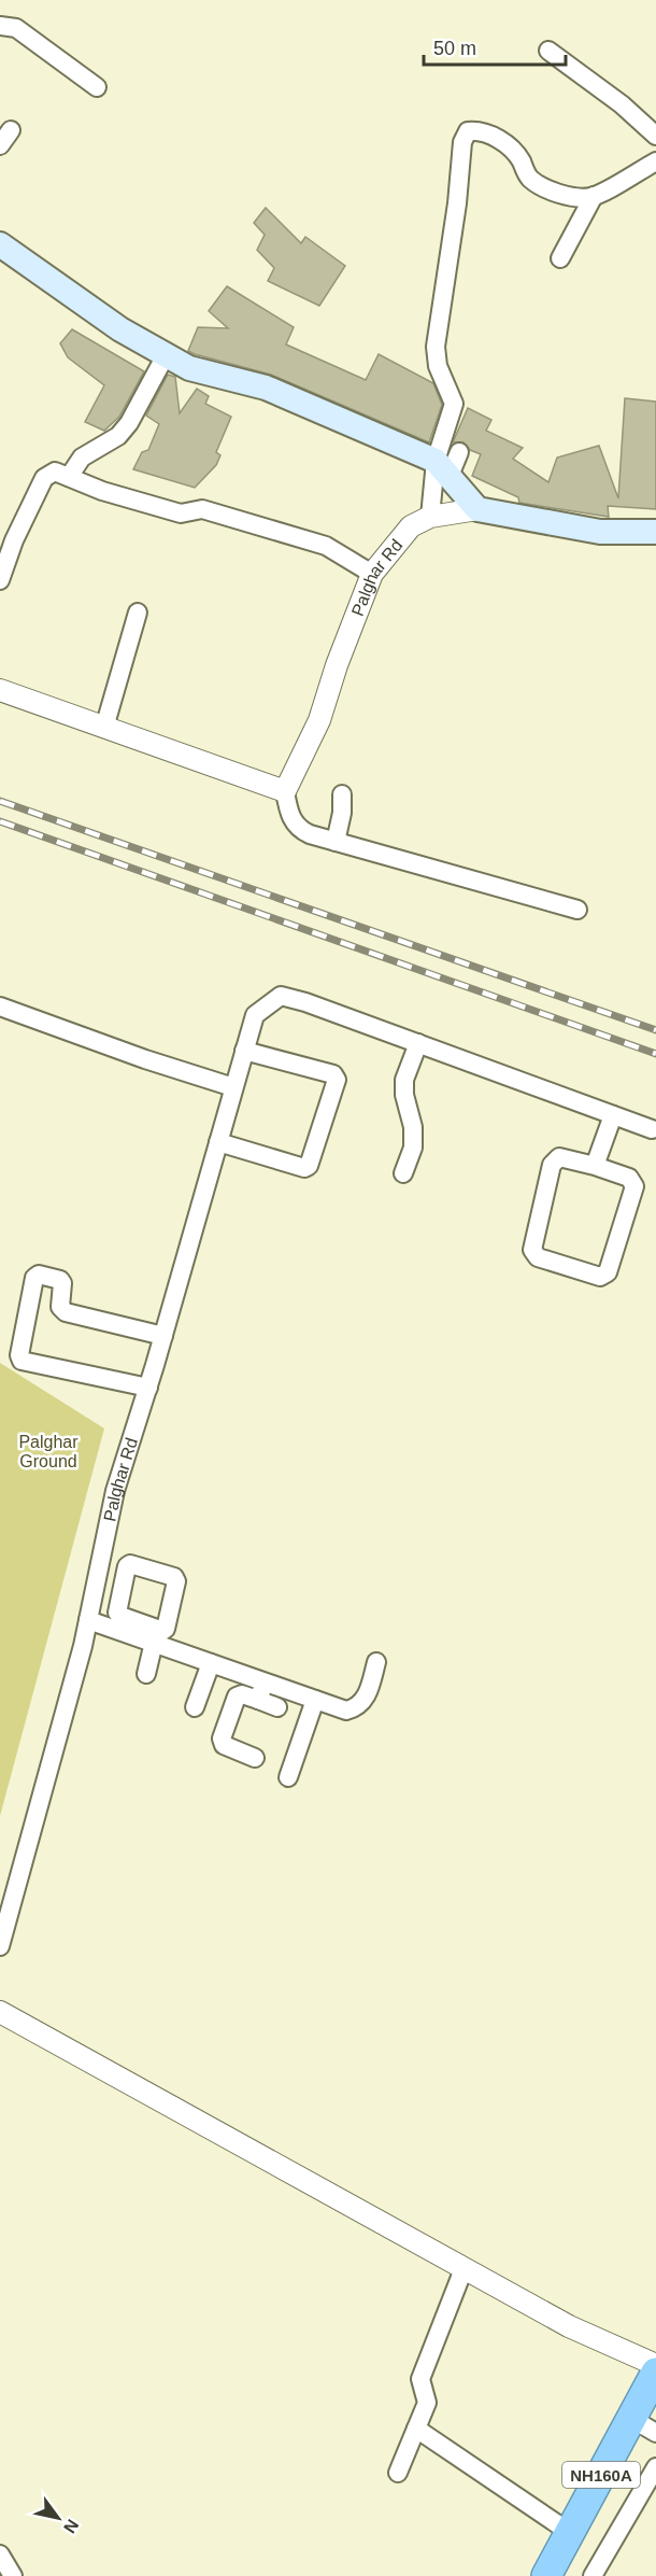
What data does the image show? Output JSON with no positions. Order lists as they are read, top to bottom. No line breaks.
{"streets":{"highway":["NH160A"],"main road":["Palghar Rd"]},"parks":["Palghar Ground"],"scale_bar":"50 m","north":"bottom right"}
